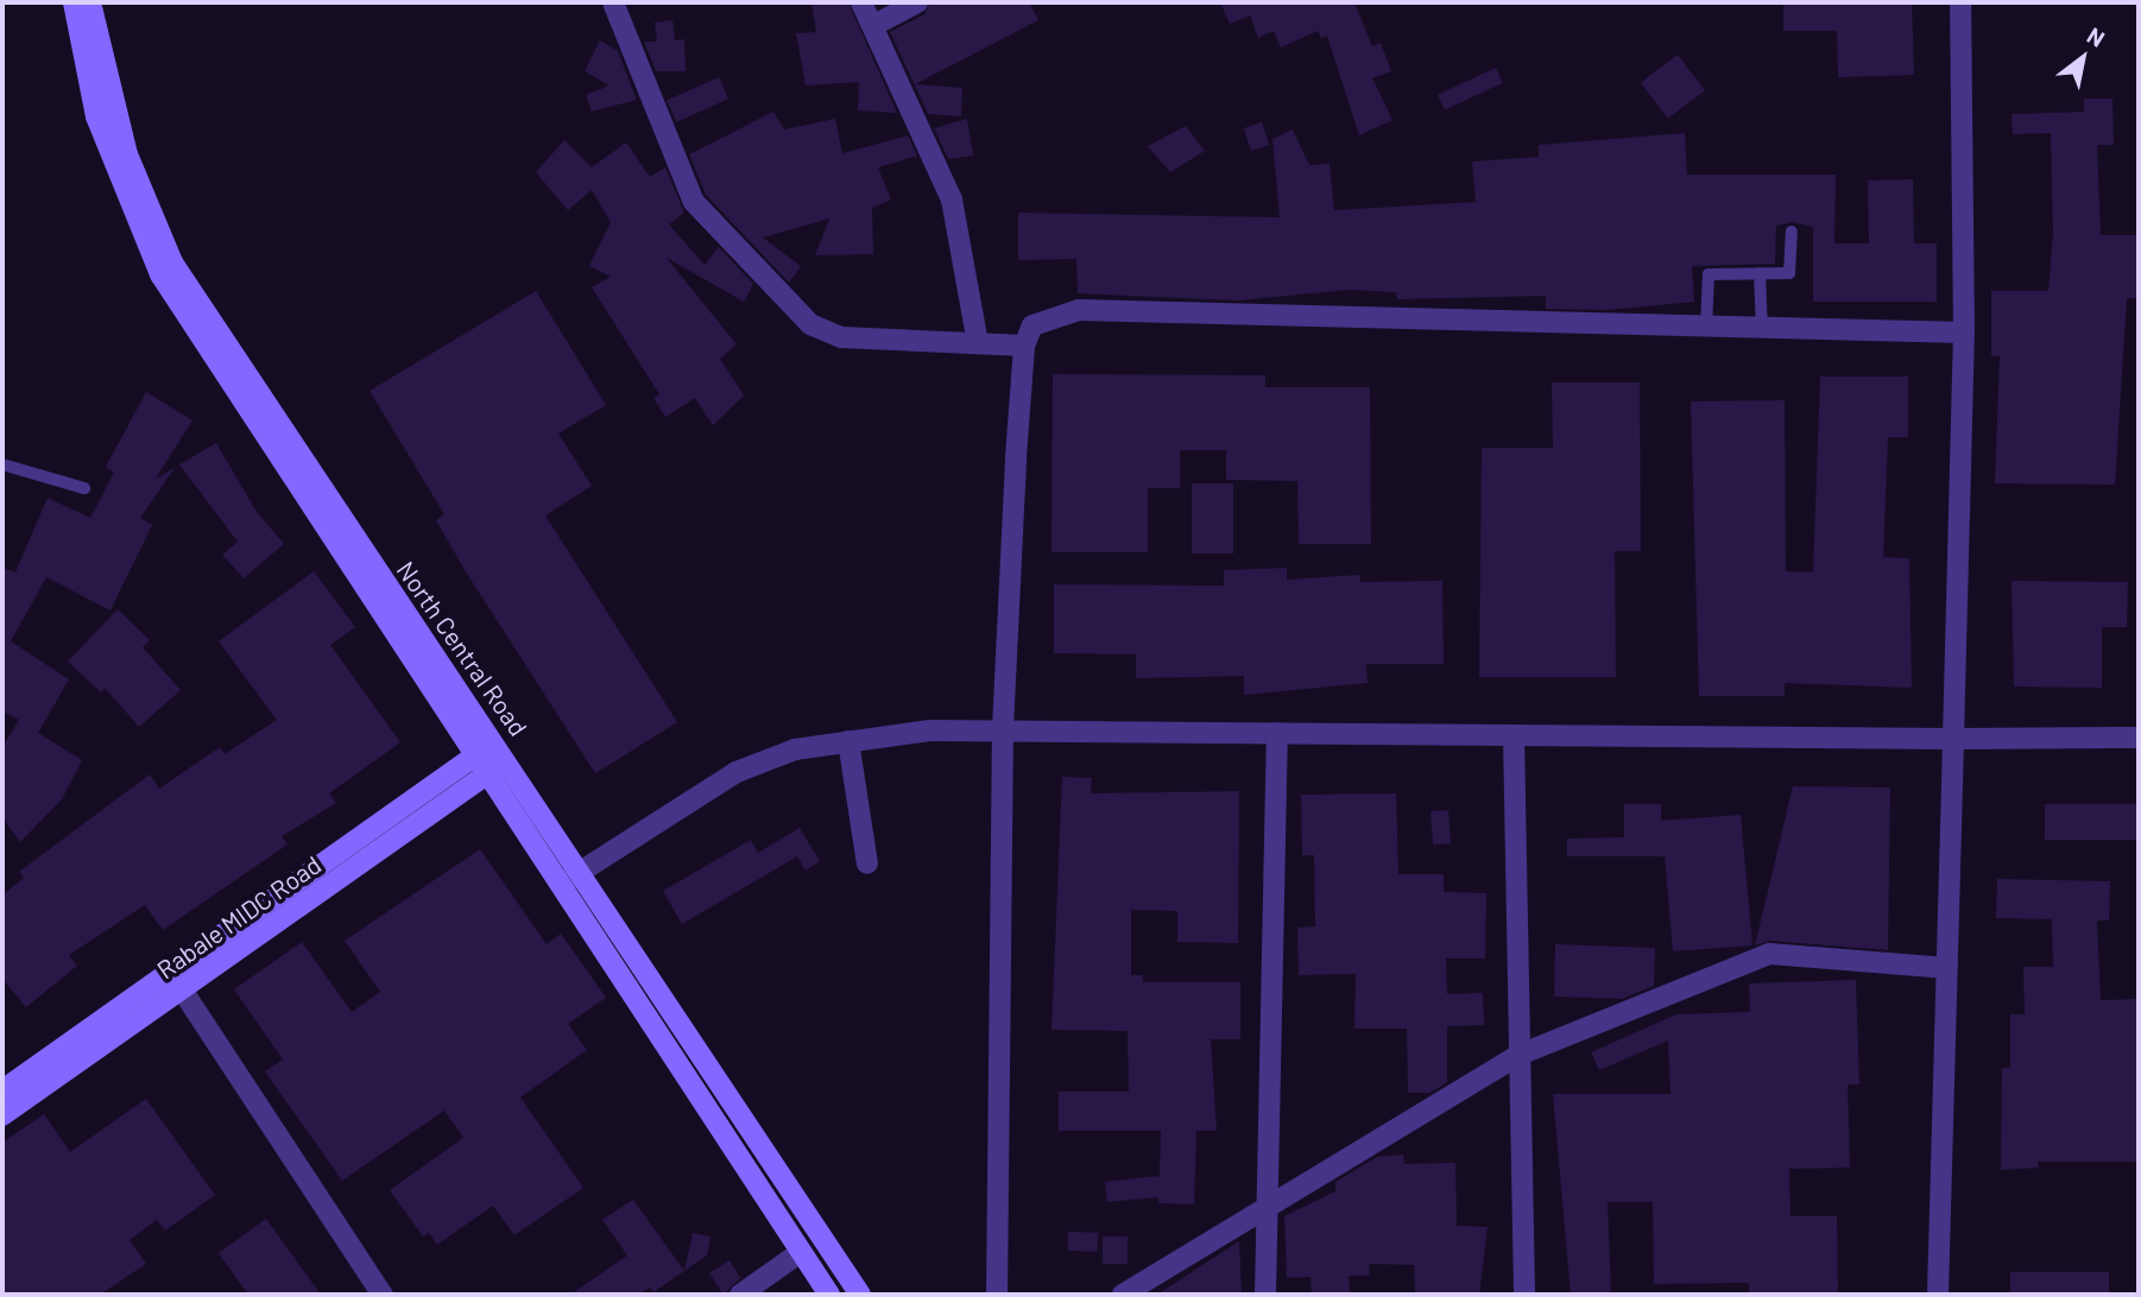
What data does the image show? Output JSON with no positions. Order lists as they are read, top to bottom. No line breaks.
{"streets":{"main road":["North Central Road","Rabale MIDC Road"]},"crossings":[["North Central Road","Rabale MIDC Road"]],"north":"top right"}
